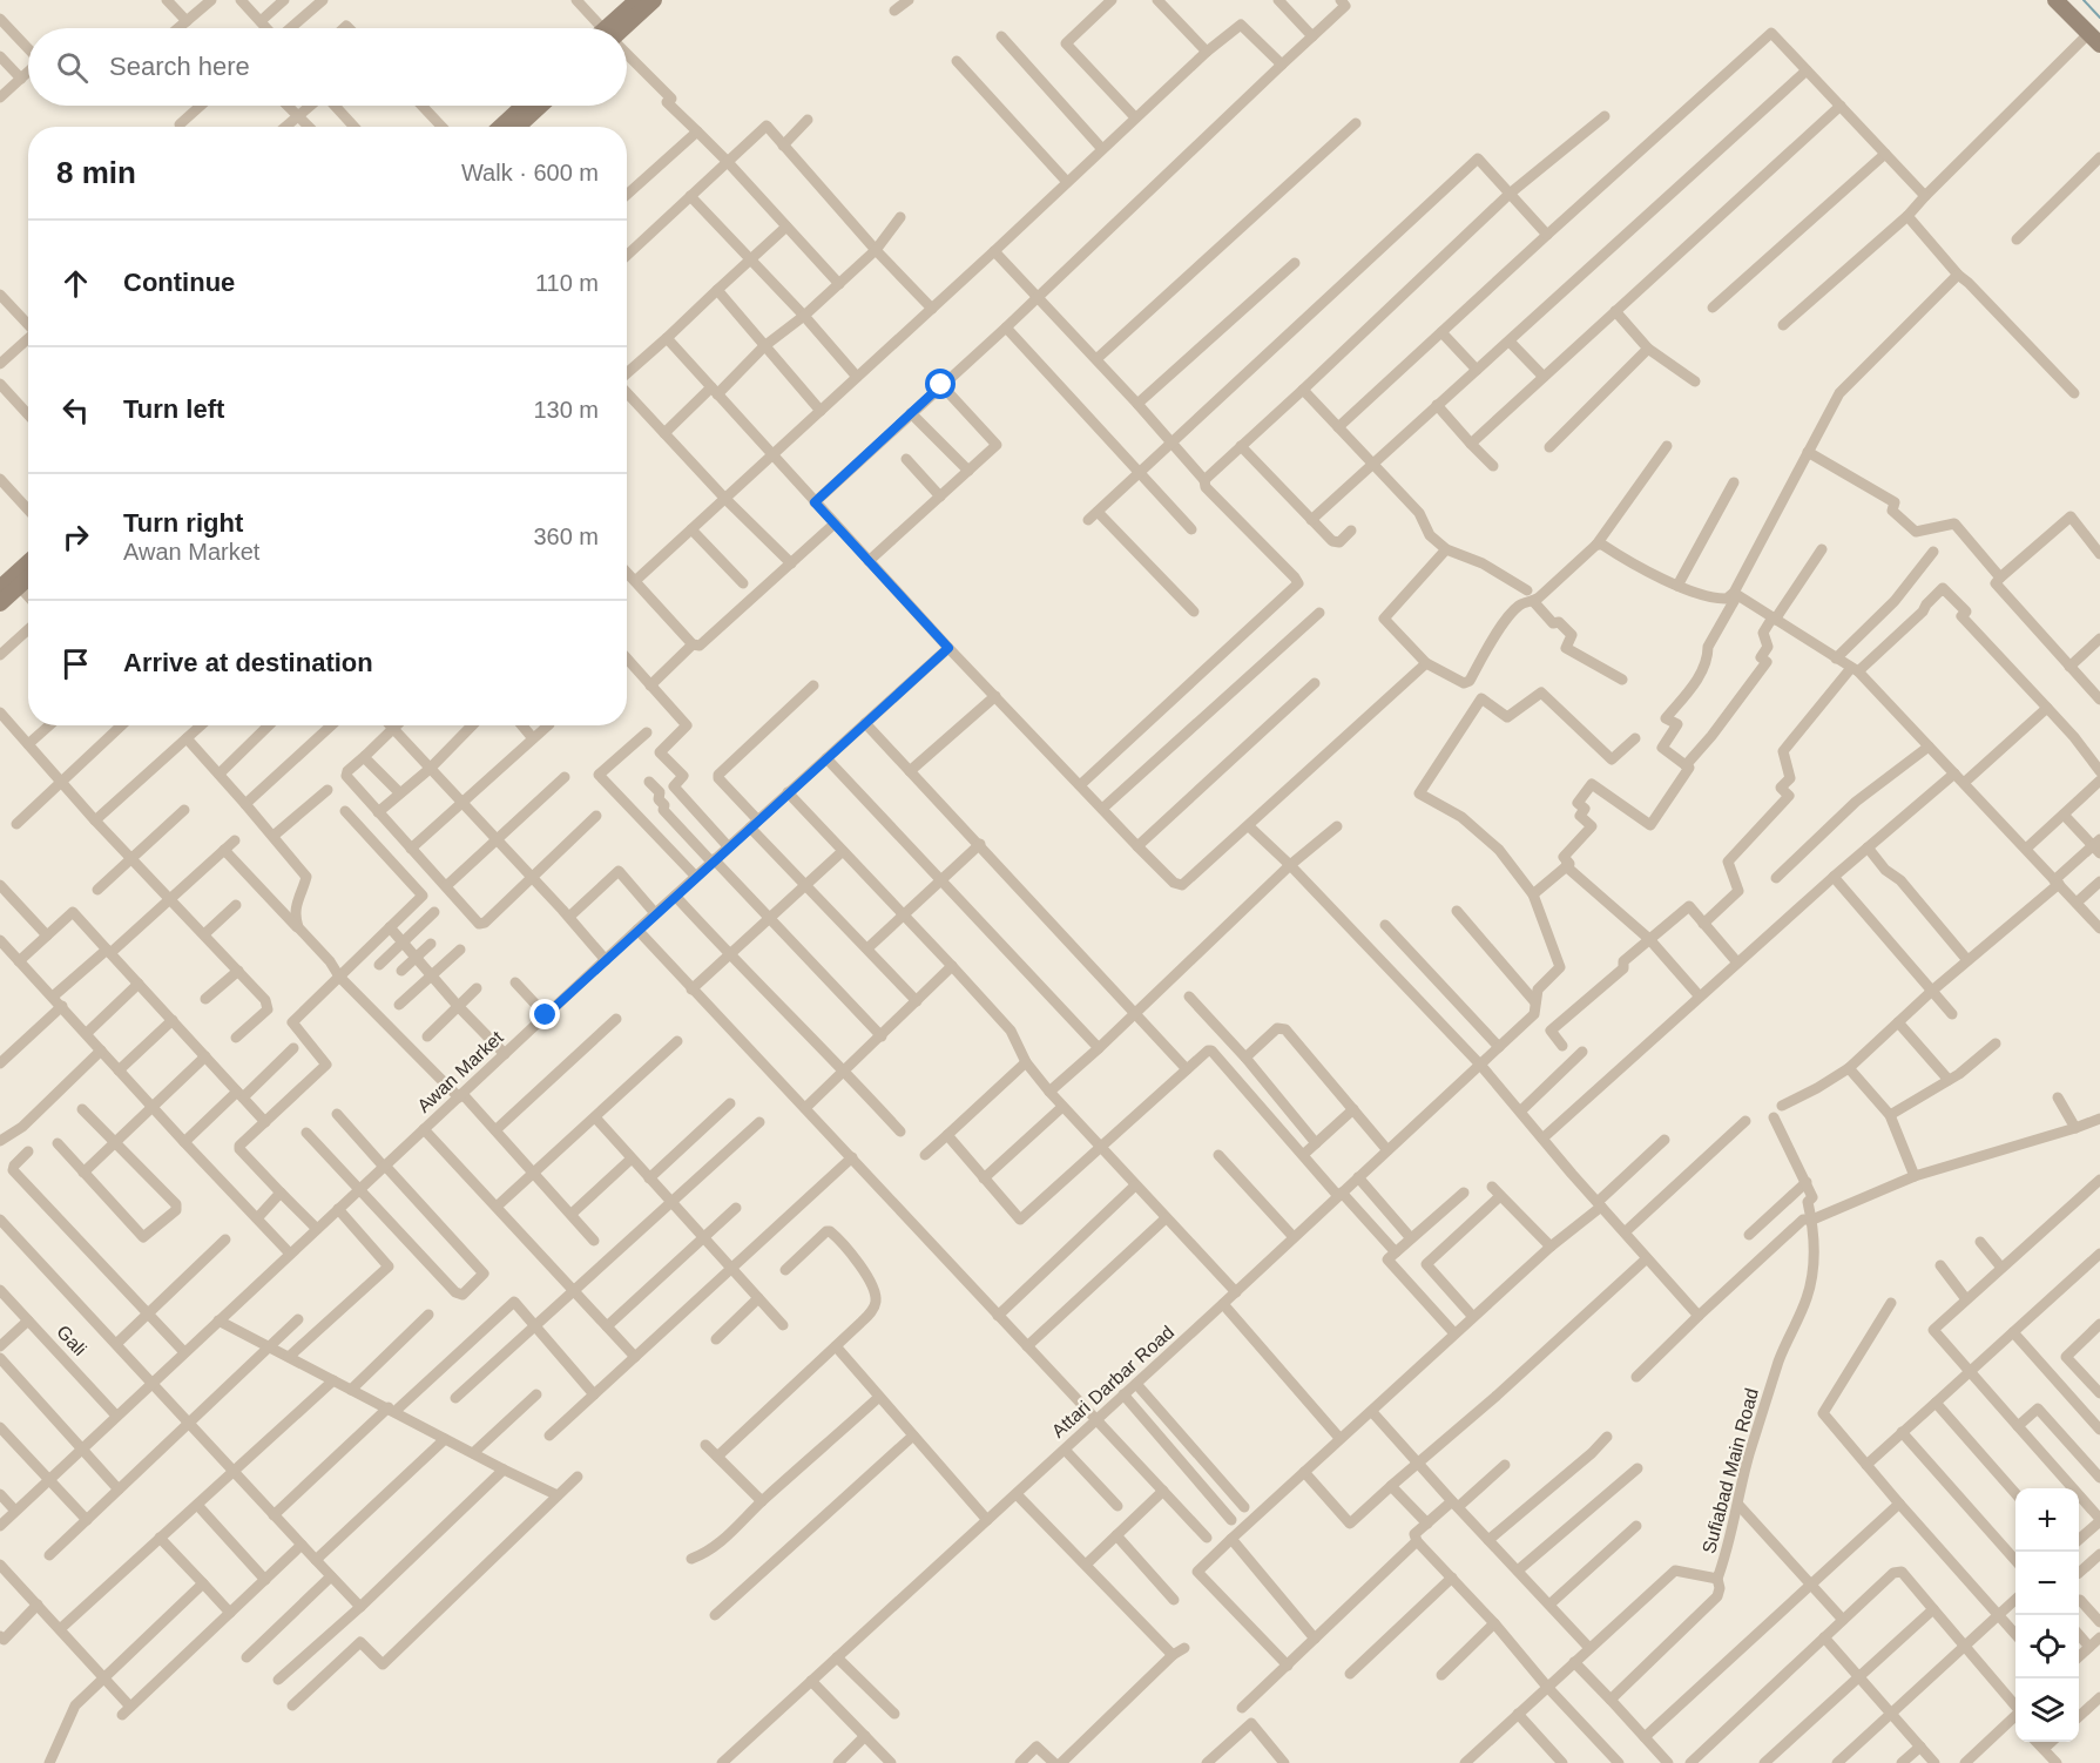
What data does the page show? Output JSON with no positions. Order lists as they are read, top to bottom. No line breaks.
{"streets":{"street":["Awan Market","Gali","Attari Darbar Road","Sufiabad Main Road"]},"crossings":[["Awan Market","Gali"]],"page":{"search":"Search here","heading":["8 min","Walk · 600 m"],"list":[["Continue","110 m"],["Turn left","130 m"],["Turn right","Awan Market","360 m"],"Arrive at destination"],"map_buttons":["+","−"]}}
